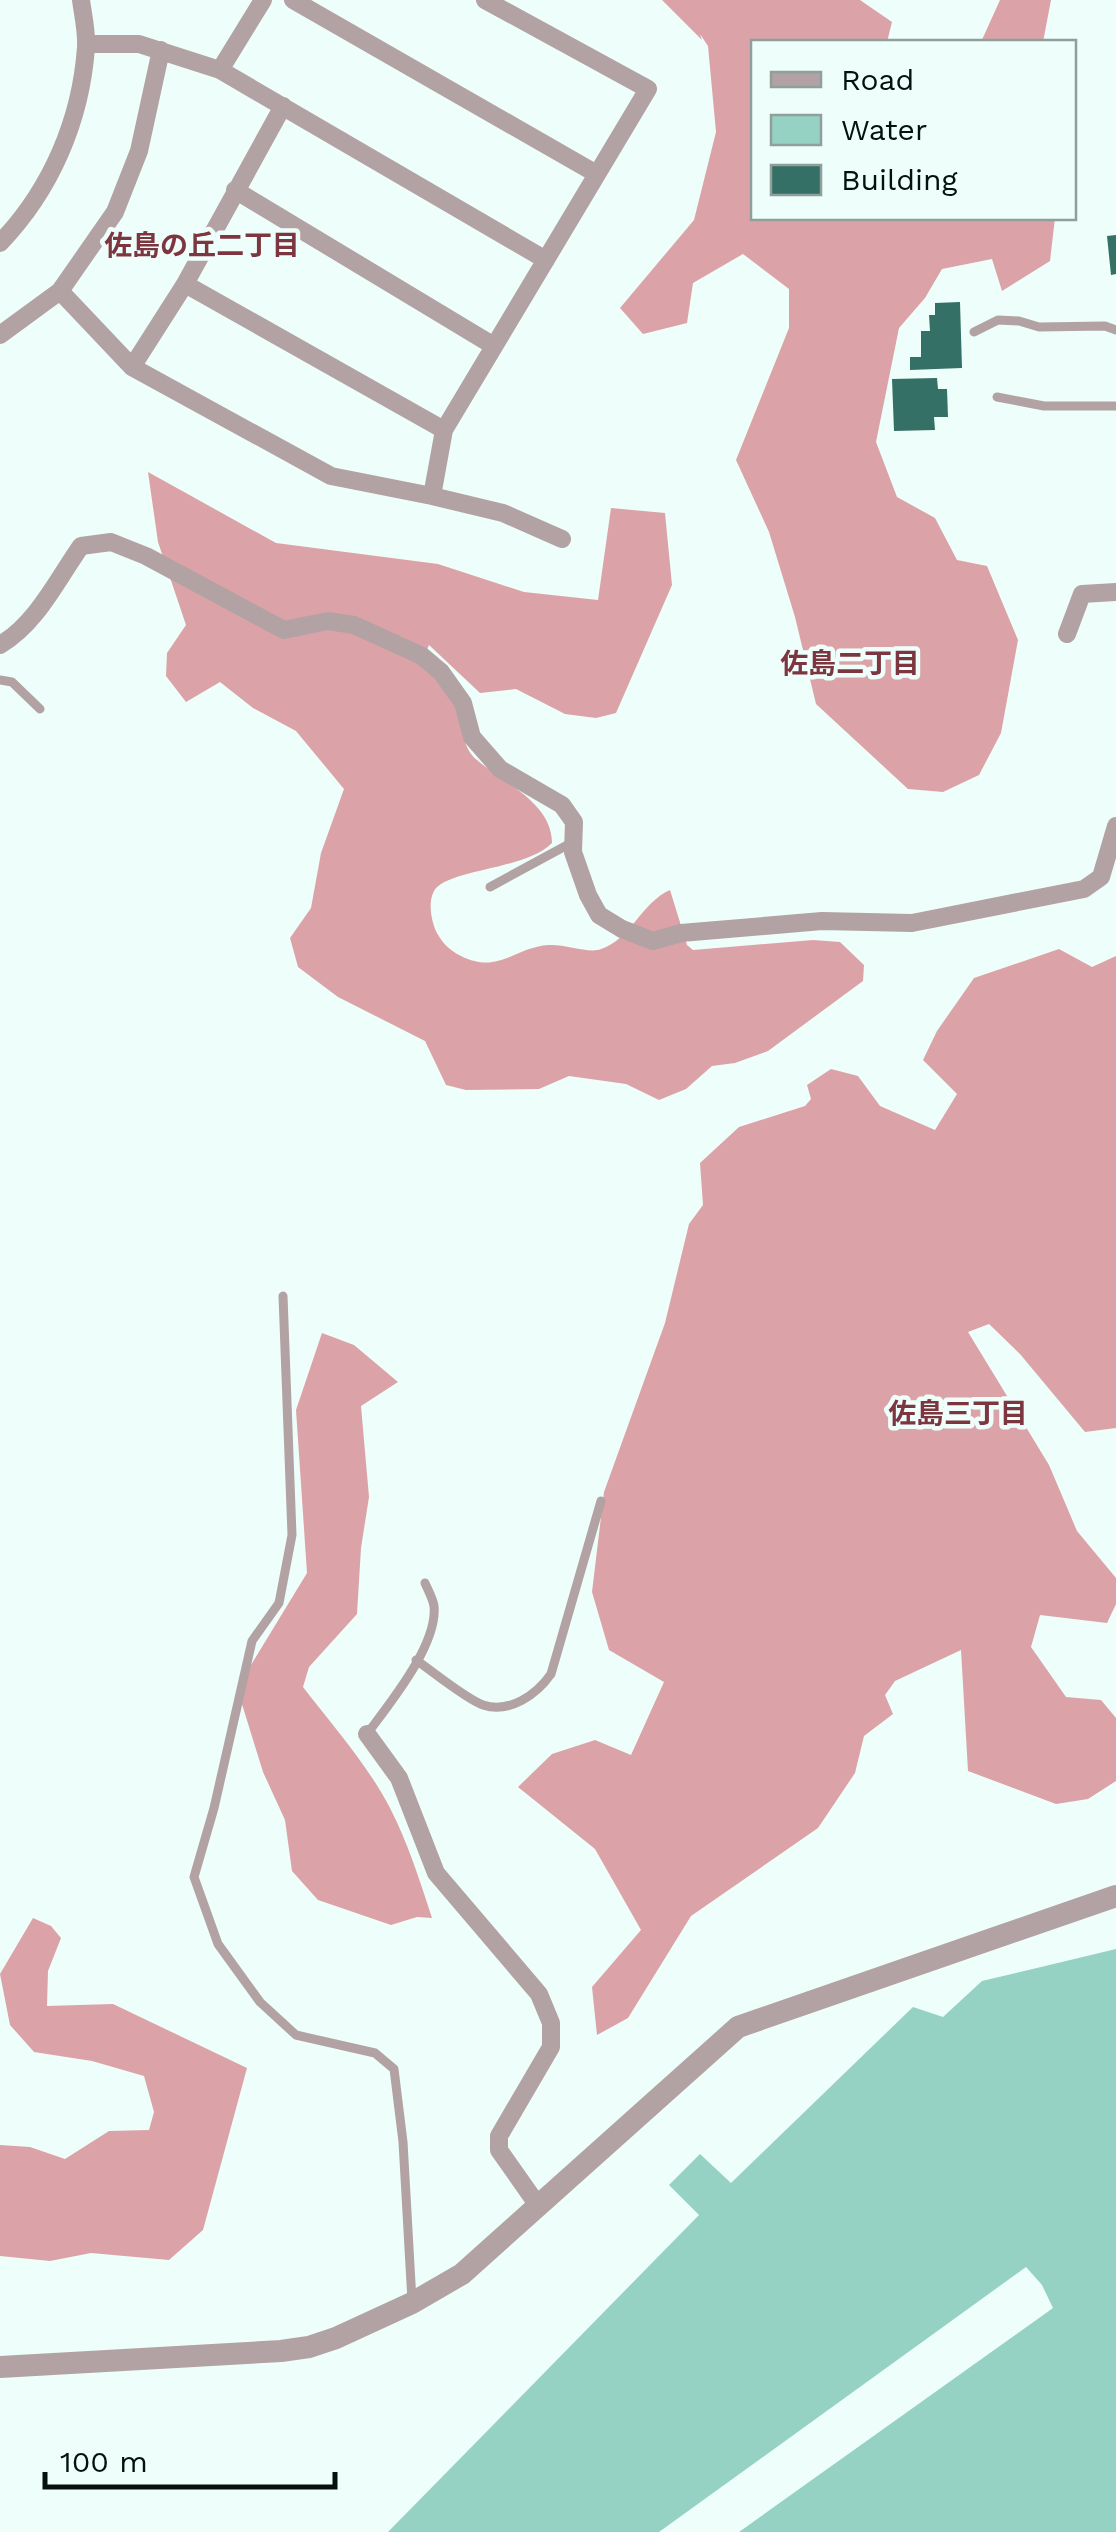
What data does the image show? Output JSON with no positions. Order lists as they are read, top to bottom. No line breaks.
{"districts":["佐島の丘二丁目","佐島二丁目","佐島三丁目"],"legend":["Road","Water","Building"],"scale_bar":"100 m"}
